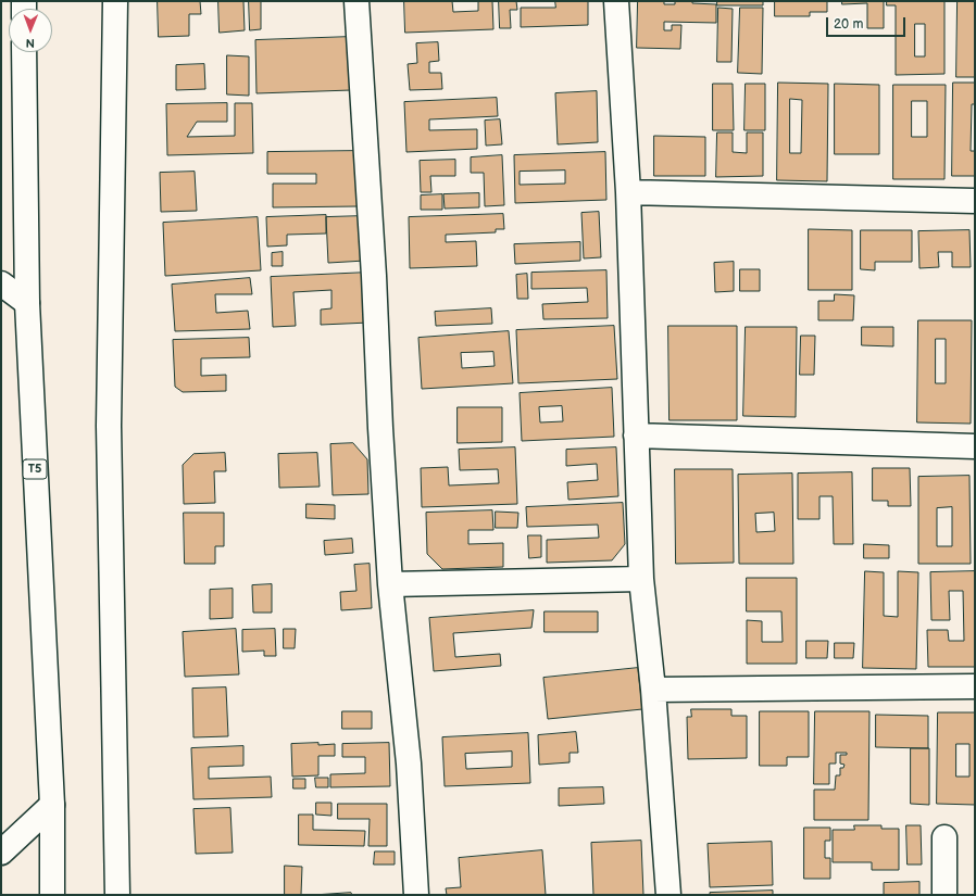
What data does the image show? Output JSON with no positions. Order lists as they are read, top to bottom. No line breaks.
{"streets":{"main road":["T5"]},"scale_bar":"20 m","north":"bottom"}
